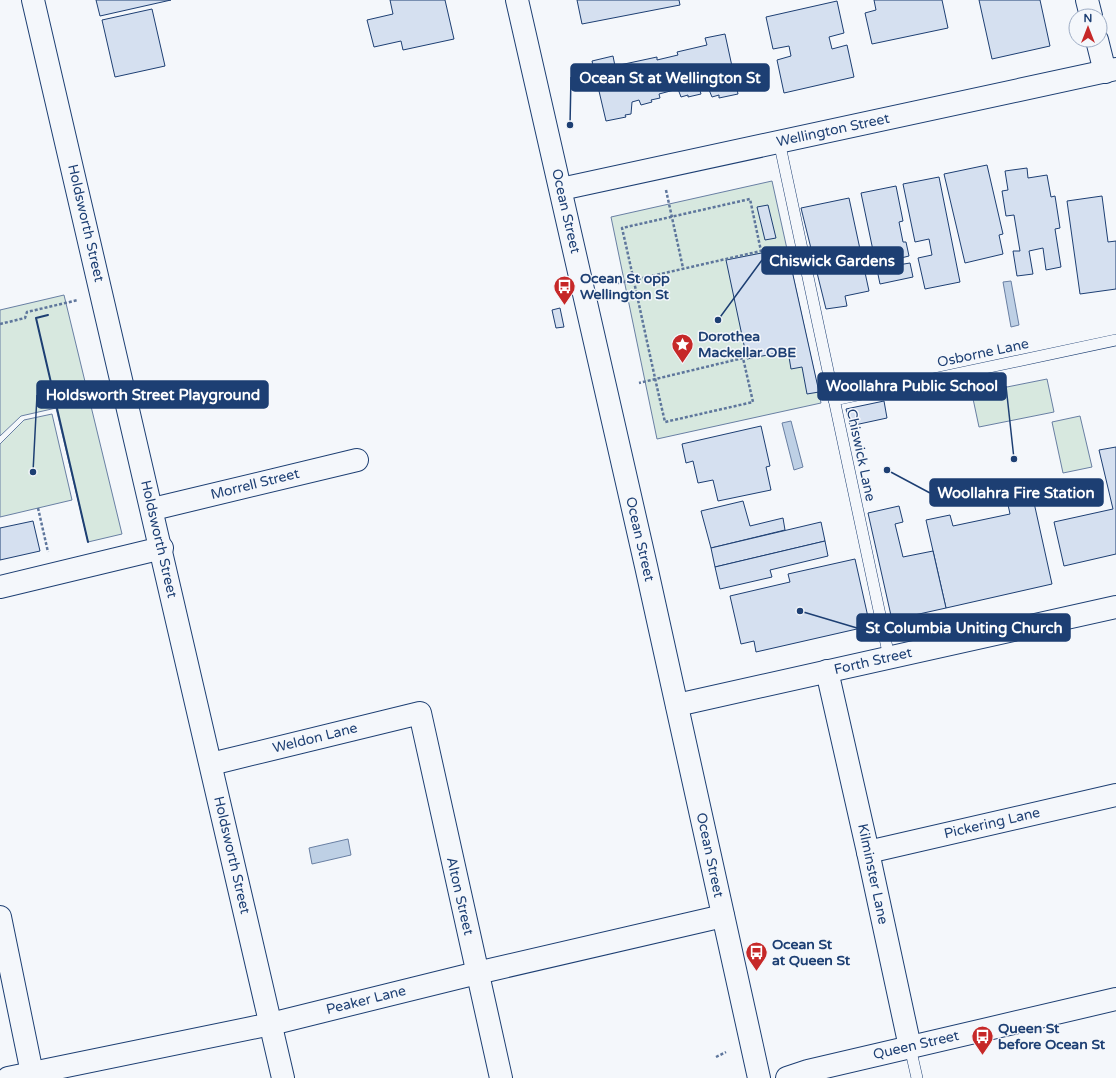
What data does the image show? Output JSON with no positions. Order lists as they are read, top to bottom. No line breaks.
{"streets":{"street":["Wellington Street","Ocean Street","Holdsworth Street","Morrell Street","Forth Street","Weldon Lane","Pickering Lane","Kilminster Lane","Alton Street","Peaker Lane","Queen Street"],"lane":["Osborne Lane","Chiswick Lane"]},"crossings":[["Wellington Street","Ocean Street"],["Wellington Street","Chiswick Lane"],["Ocean Street","Forth Street"],["Ocean Street","Peaker Lane"],["Holdsworth Street","Morrell Street"],["Holdsworth Street","Weldon Lane"],["Holdsworth Street","Peaker Lane"],["Osborne Lane","Chiswick Lane"],["Chiswick Lane","Forth Street"],["Forth Street","Kilminster Lane"],["Weldon Lane","Alton Street"],["Pickering Lane","Kilminster Lane"],["Kilminster Lane","Queen Street"],["Alton Street","Peaker Lane"]],"places":{"other":["Ocean St at Wellington St","Chiswick Gardens","Woollahra Public School","Woollahra Fire Station","Holdsworth Street Playground","St Columbia Uniting Church"],"bus stop":["Ocean St opp Wellington St","Ocean St at Queen St","Queen St before Ocean St"],"place":["Dorothea Mackellar OBE"]},"north":"top"}
